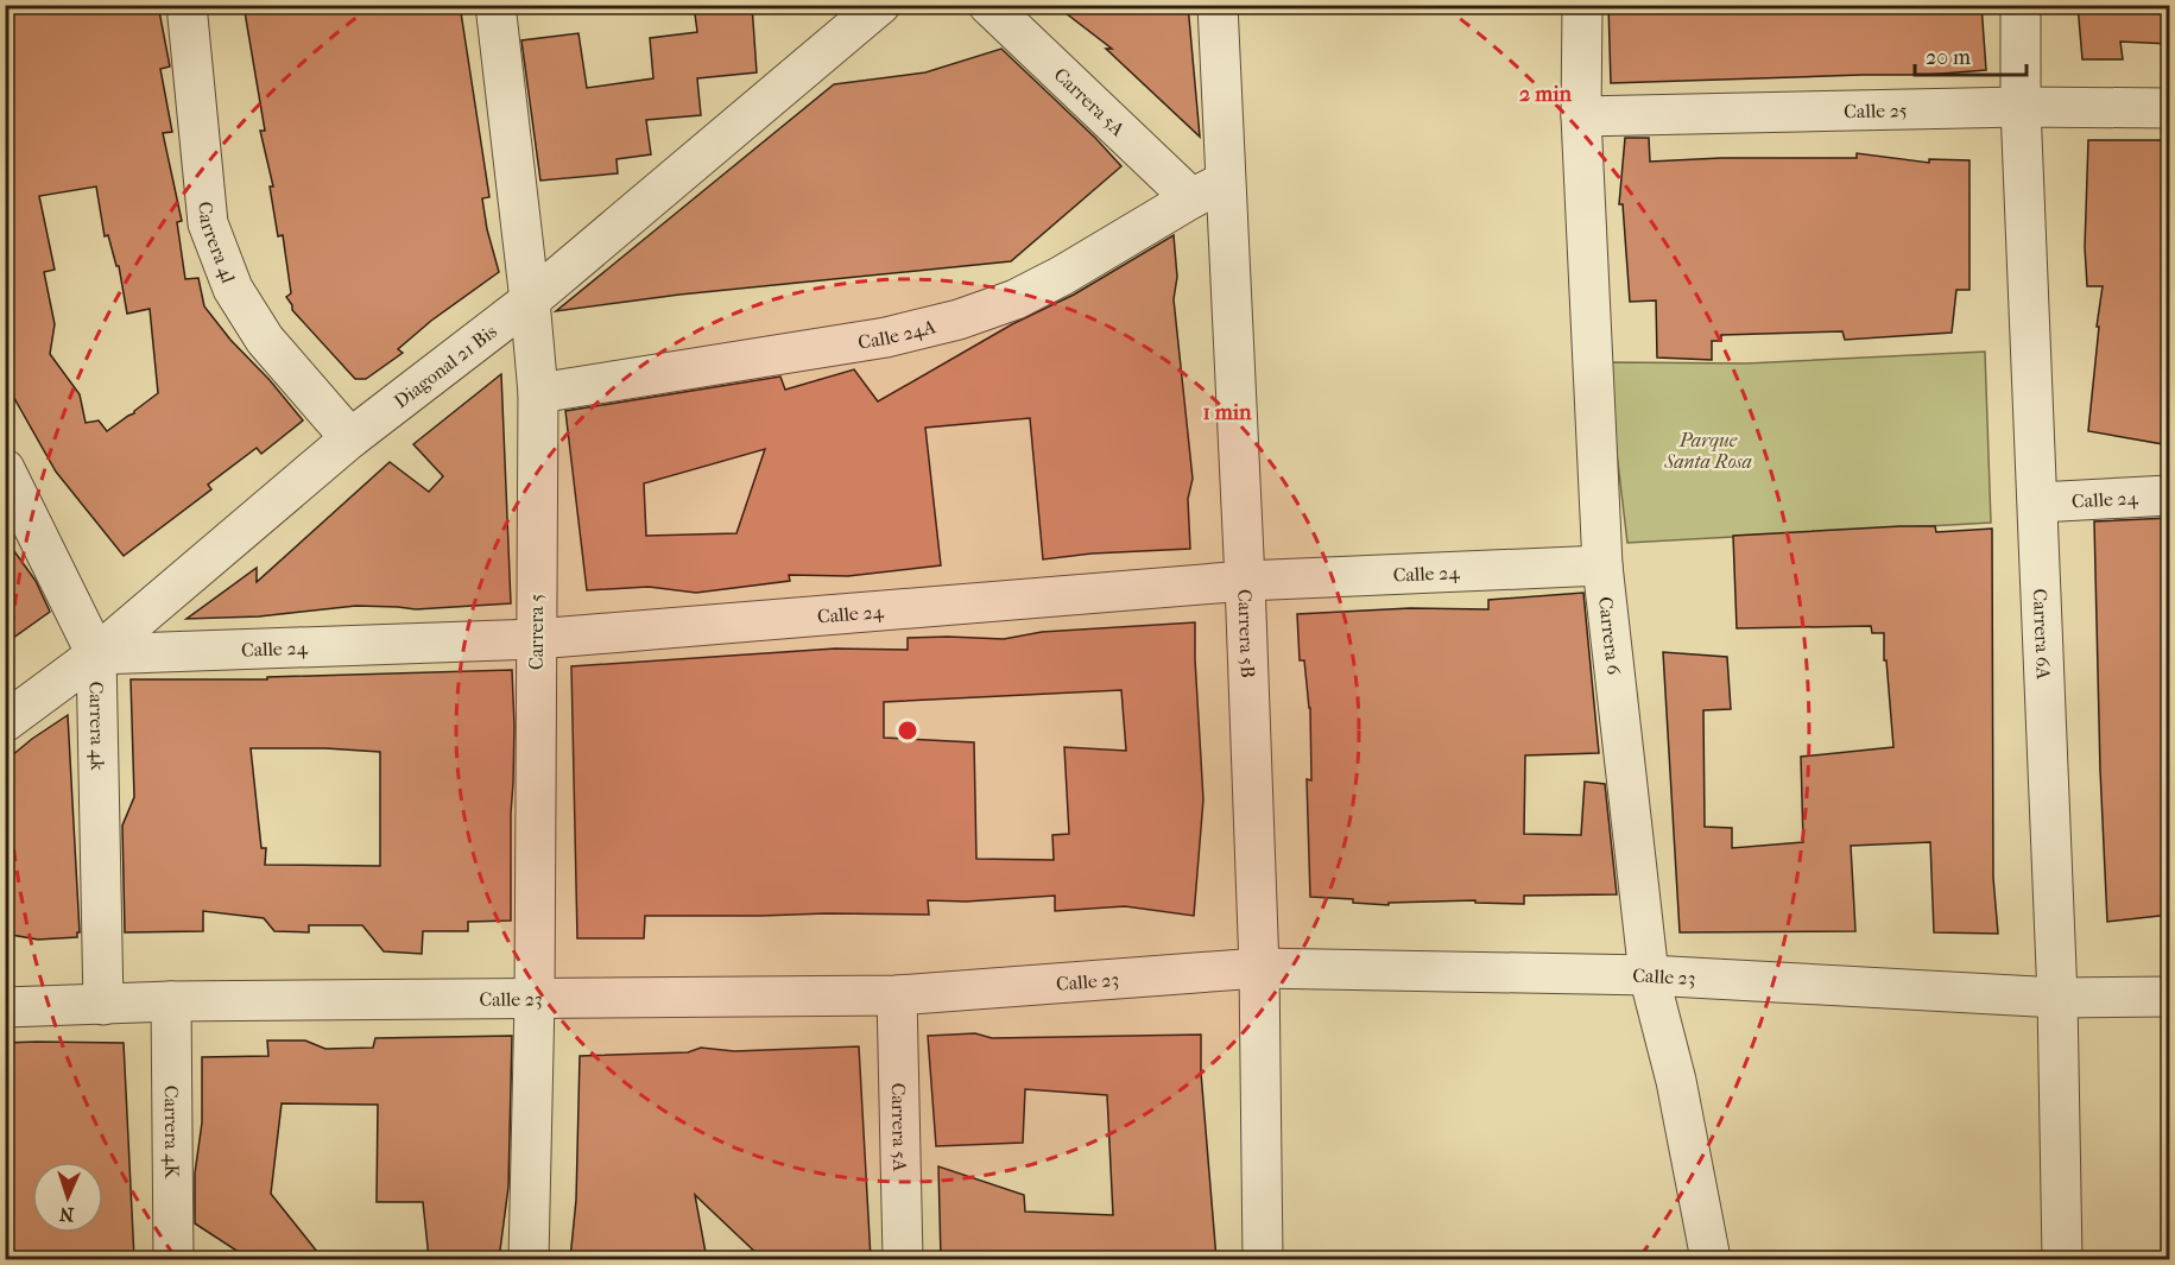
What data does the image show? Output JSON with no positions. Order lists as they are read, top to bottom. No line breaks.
{"streets":{"street":["Carrera 5A","Calle 25","Carrera 4l","Calle 24A","Diagonal 21 Bis","Calle 24","Carrera 5","Carrera 5B","Carrera 6A","Carrera 6","Carrera 4k","Calle 23","Carrera 4K"]},"crossings":[["Carrera 5A","Calle 24A"],["Carrera 5A","Carrera 5B"],["Carrera 5A","Calle 23"],["Calle 25","Carrera 6A"],["Calle 25","Carrera 6"],["Carrera 4l","Diagonal 21 Bis"],["Calle 24A","Carrera 5"],["Calle 24A","Carrera 5B"],["Diagonal 21 Bis","Calle 24"],["Diagonal 21 Bis","Carrera 5"],["Diagonal 21 Bis","Carrera 4k"],["Calle 24","Carrera 5"],["Calle 24","Carrera 5B"],["Calle 24","Carrera 6A"],["Calle 24","Carrera 6"],["Calle 24","Carrera 4k"],["Carrera 5","Calle 23"],["Carrera 5B","Calle 23"],["Carrera 6A","Calle 23"],["Carrera 6","Calle 23"],["Carrera 4k","Calle 23"],["Calle 23","Carrera 4K"]],"parks":["Parque Santa Rosa"],"scale_bar":"20 m","north":"bottom","rings":["2 min","1 min"]}
